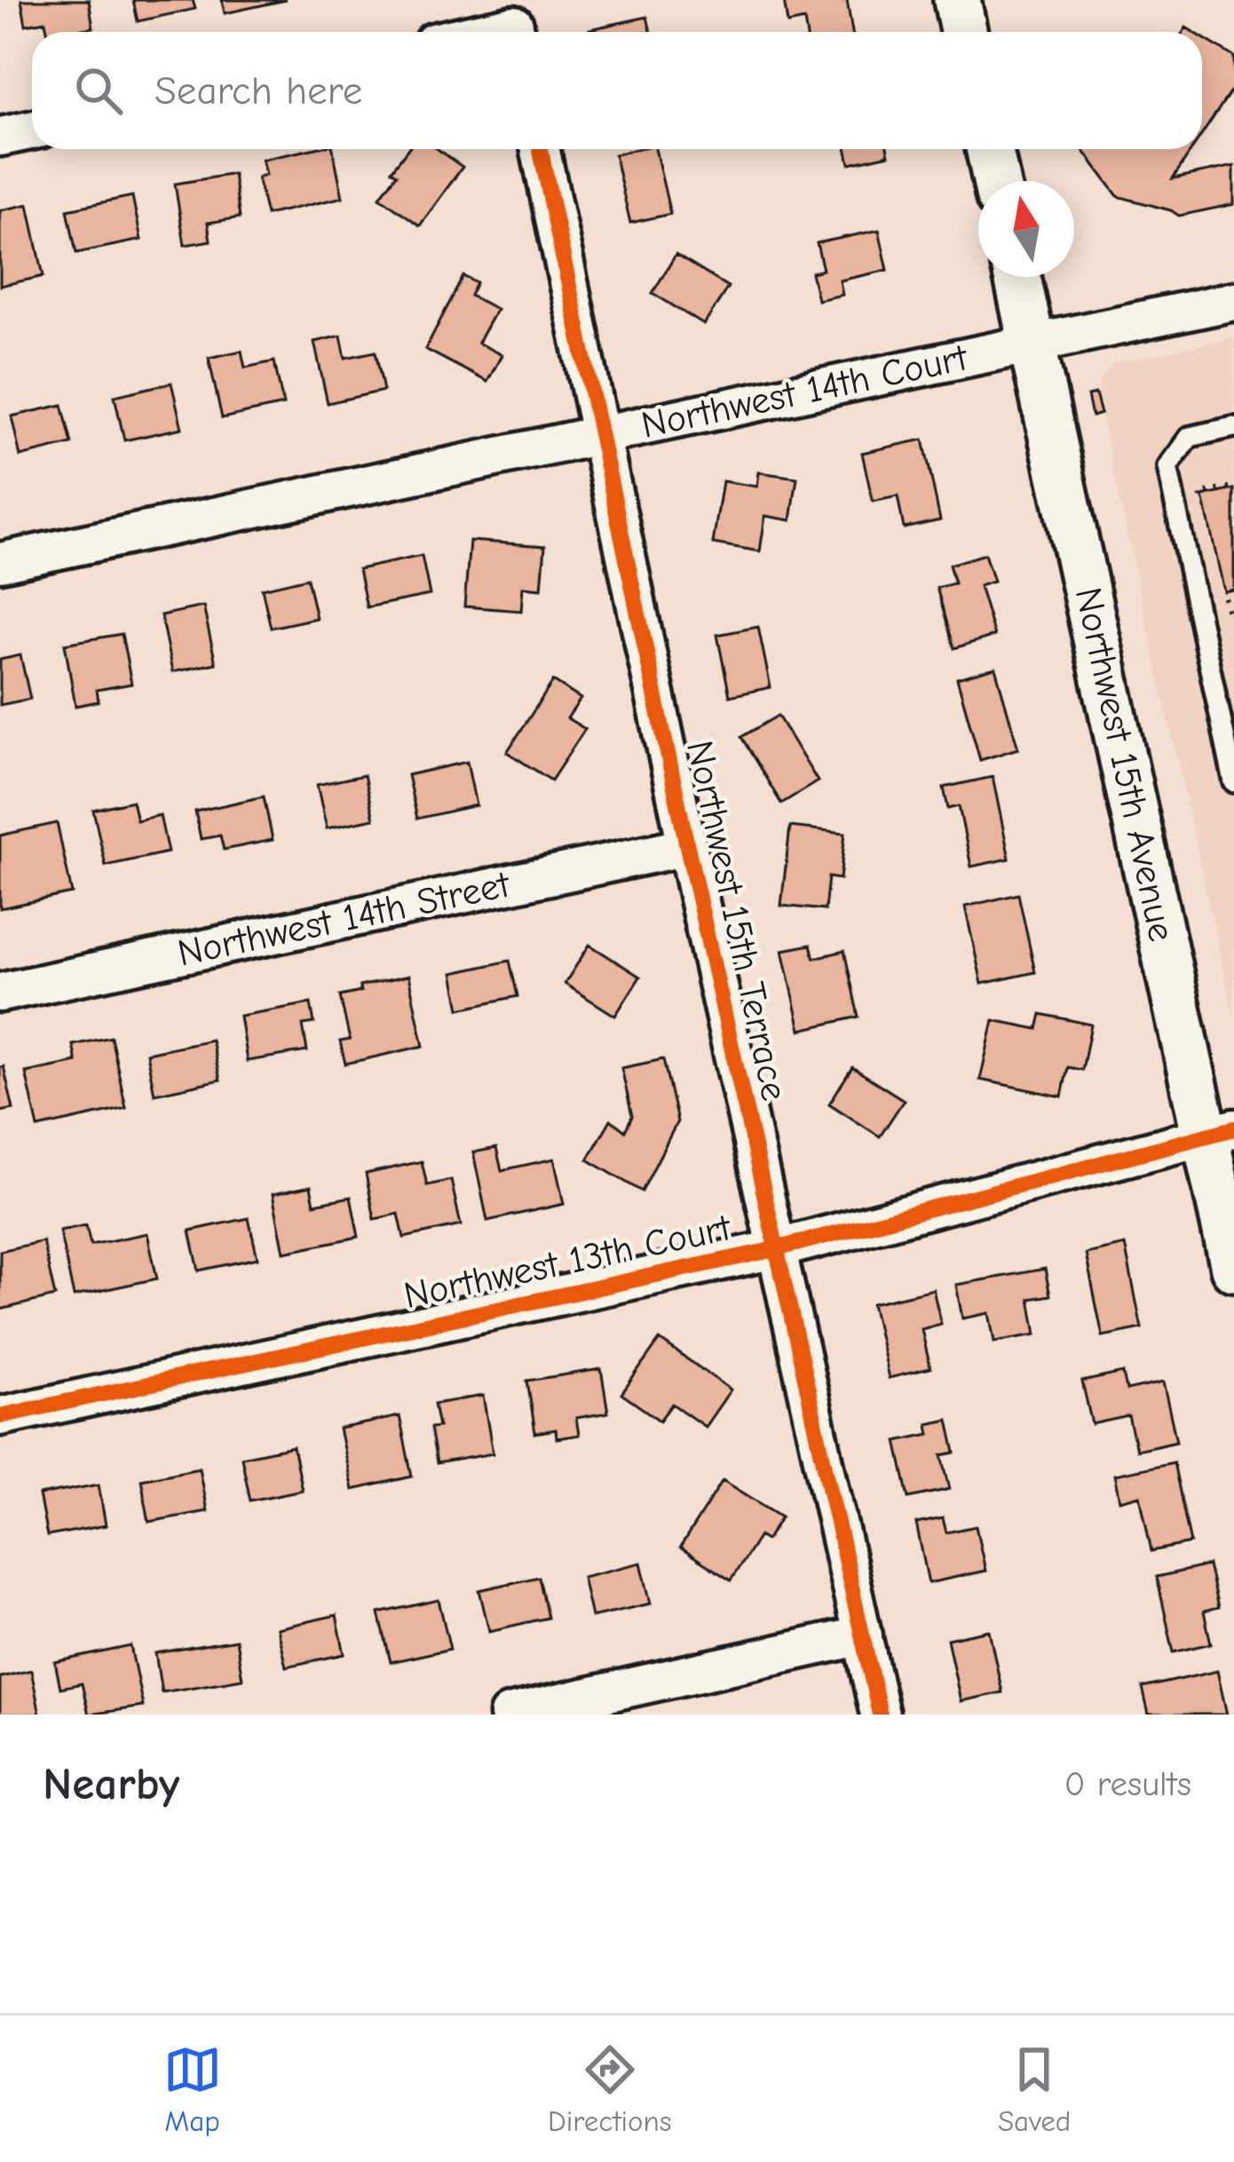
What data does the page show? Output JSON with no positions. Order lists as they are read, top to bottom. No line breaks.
{"streets":{"street":["Northwest 14th Court","Northwest 15th Avenue","Northwest 14th Street","Northwest 15th Terrace","Northwest 13th Court"]},"crossings":[["Northwest 14th Court","Northwest 15th Avenue"],["Northwest 14th Court","Northwest 15th Terrace"],["Northwest 15th Avenue","Northwest 13th Court"],["Northwest 14th Street","Northwest 15th Terrace"],["Northwest 15th Terrace","Northwest 13th Court"]],"north":"top","page":{"search":"Search here","heading":["Nearby","0 results"],"nav":["Map","Directions","Saved"]}}
